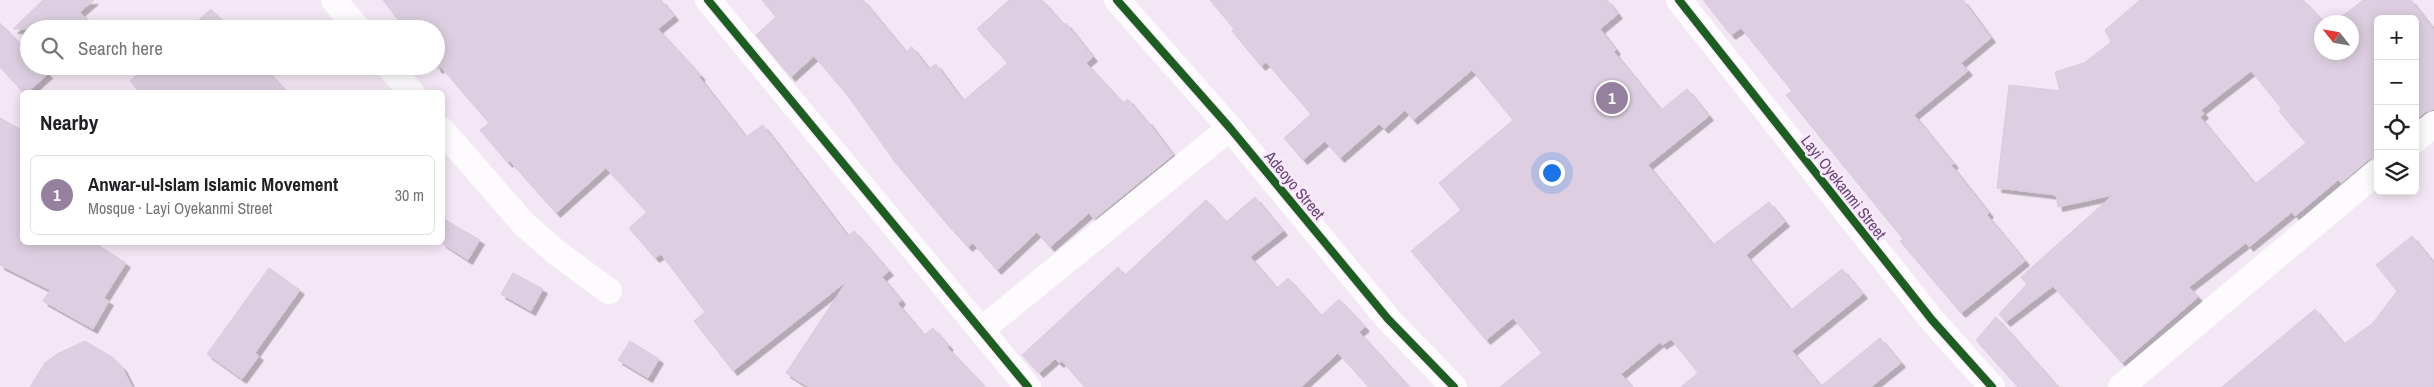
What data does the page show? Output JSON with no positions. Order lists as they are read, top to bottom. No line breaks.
{"streets":{"street":["Adeoyo Street","Layi Oyekanmi Street"]},"north":"top left","page":{"map_buttons":["+","−"],"search":"Search here","pins":"1","heading":"Nearby","list":[{"mark":"1","name":"Anwar-ul-Islam Islamic Movement","note":"Mosque · Layi Oyekanmi Street","value":"30 m"}]}}
